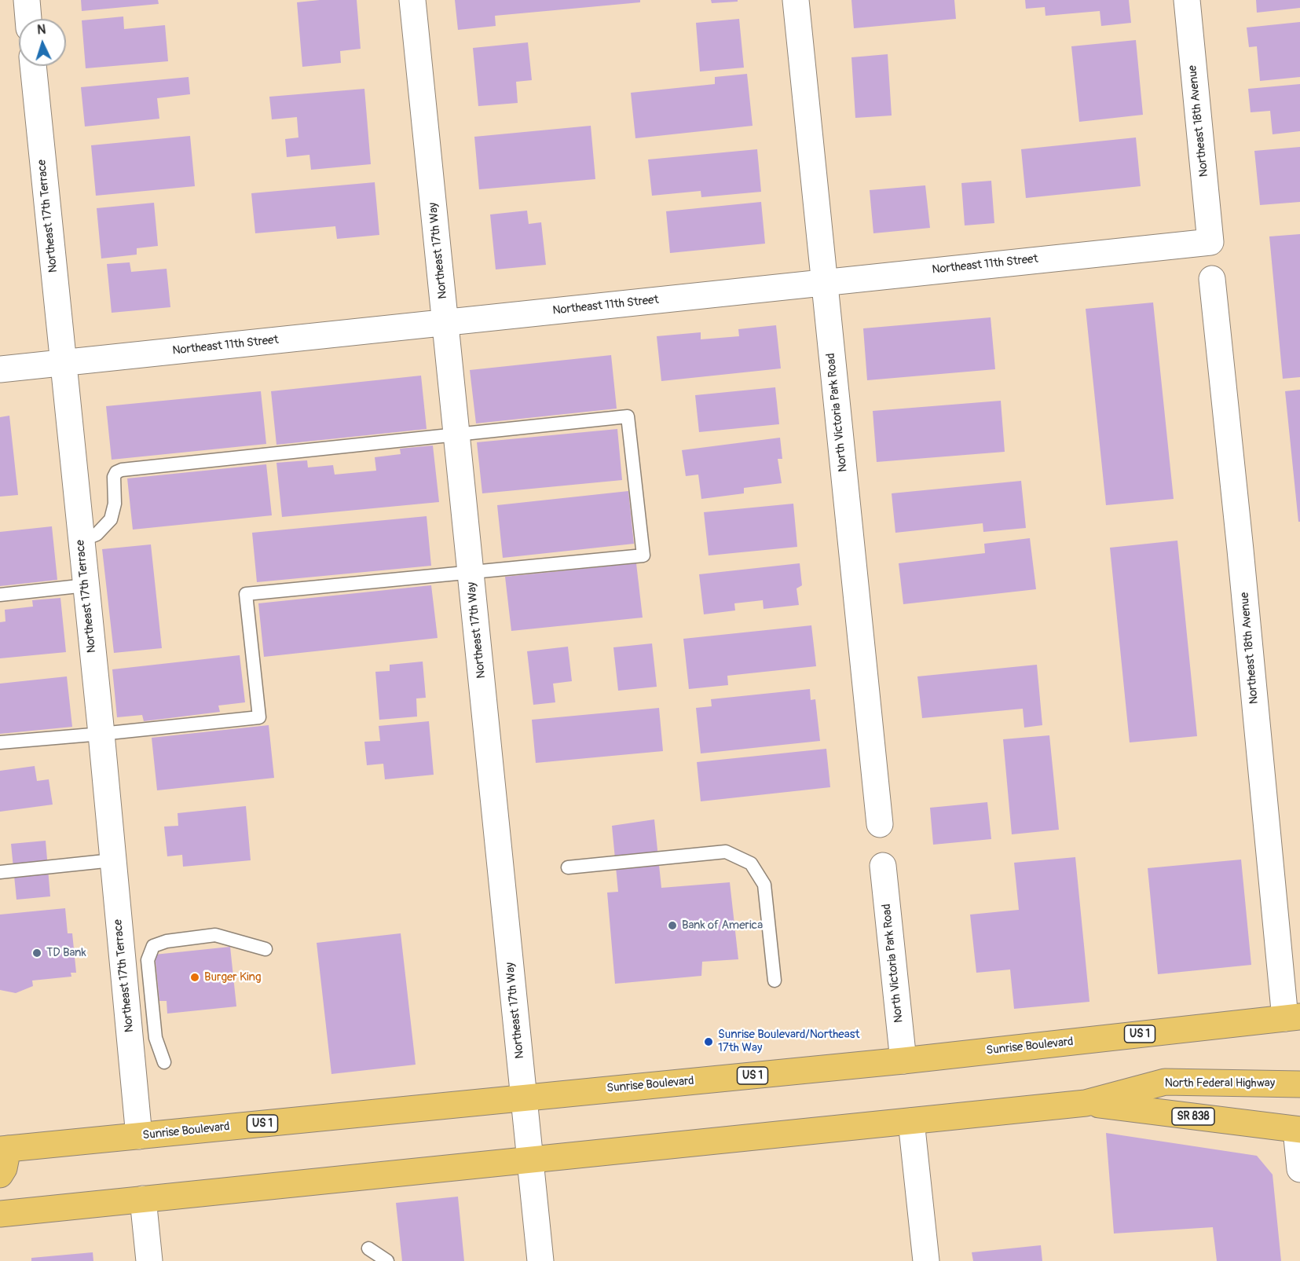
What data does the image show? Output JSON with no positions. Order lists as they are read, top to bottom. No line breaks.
{"streets":{"main road":["US 1","Sunrise Boulevard","North Federal Highway","SR 838"],"street":["Northeast 18th Avenue","Northeast 17th Terrace","Northeast 17th Way","Northeast 11th Street","North Victoria Park Road"]},"crossings":[["Northeast 18th Avenue","Northeast 11th Street"],["Northeast 18th Avenue","Sunrise Boulevard"],["Northeast 17th Terrace","Northeast 11th Street"],["Northeast 17th Terrace","Sunrise Boulevard"],["Northeast 17th Way","Northeast 11th Street"],["Northeast 17th Way","Sunrise Boulevard"],["Northeast 11th Street","North Victoria Park Road"],["North Victoria Park Road","Sunrise Boulevard"],["North Federal Highway","SR 838"]],"places":["Bank of America","TD Bank","Burger King","Sunrise Boulevard/Northeast 17th Way"],"north":"top"}
